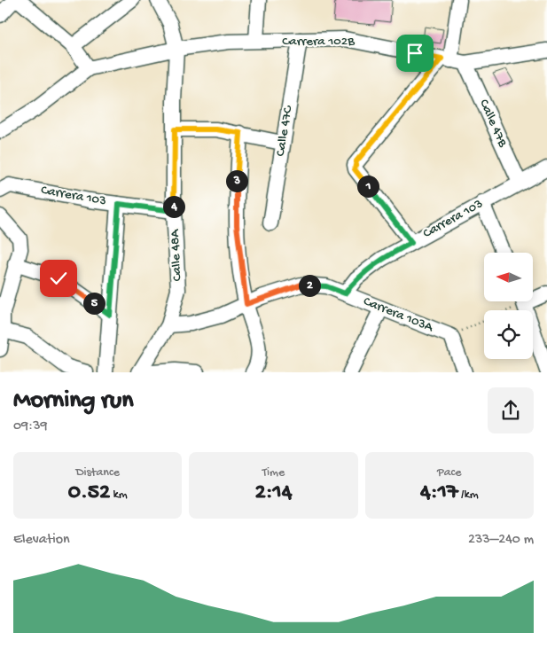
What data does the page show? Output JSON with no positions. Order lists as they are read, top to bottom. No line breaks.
{"streets":{"street":["Carrera 102B","Calle 47B","Calle 47C","Carrera 103","Calle 48A","Carrera 103A"]},"crossings":[["Carrera 102B","Calle 47B"],["Carrera 102B","Calle 47C"],["Carrera 102B","Calle 48A"],["Calle 47B","Carrera 103"],["Carrera 103","Calle 48A"],["Carrera 103","Carrera 103A"],["Calle 48A","Carrera 103A"]],"north":"left","page":{"pins":["3","1","4","2","5"],"heading":["Morning run","09:39"],"stats":[["Distance","0.52 km"],["Time","2:14"],["Pace","4:17 /km"]],"chart":["Elevation","233–240 m"]}}
